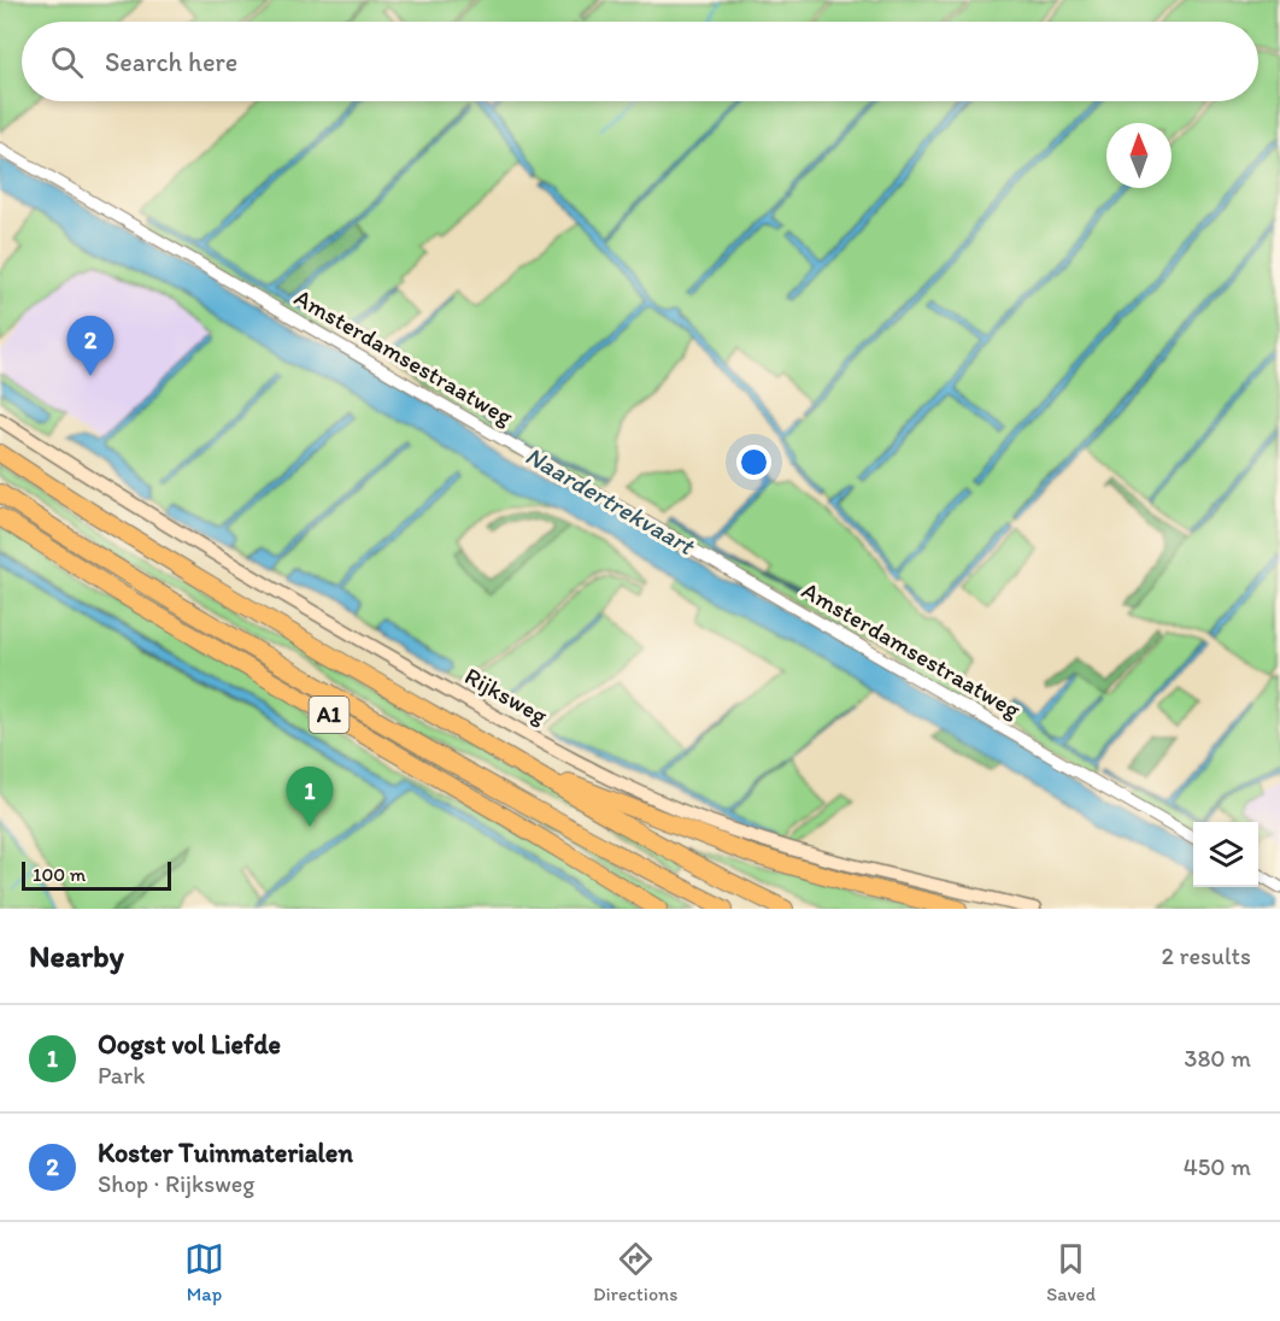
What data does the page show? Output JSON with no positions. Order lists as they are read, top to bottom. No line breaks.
{"streets":{"highway":["A1"],"main road":["Rijksweg"],"street":["Amsterdamsestraatweg"]},"water":["Naardertrekvaart"],"scale_bar":"100 m","north":"top","page":{"search":"Search here","pins":["2","1"],"scale":"100 m","heading":["Nearby","2 results"],"list":[{"mark":"1","name":"Oogst vol Liefde","note":"Park","value":"380 m"},{"mark":"2","name":"Koster Tuinmaterialen","note":"Shop · Rijksweg","value":"450 m"}],"nav":["Map","Directions","Saved"]}}
